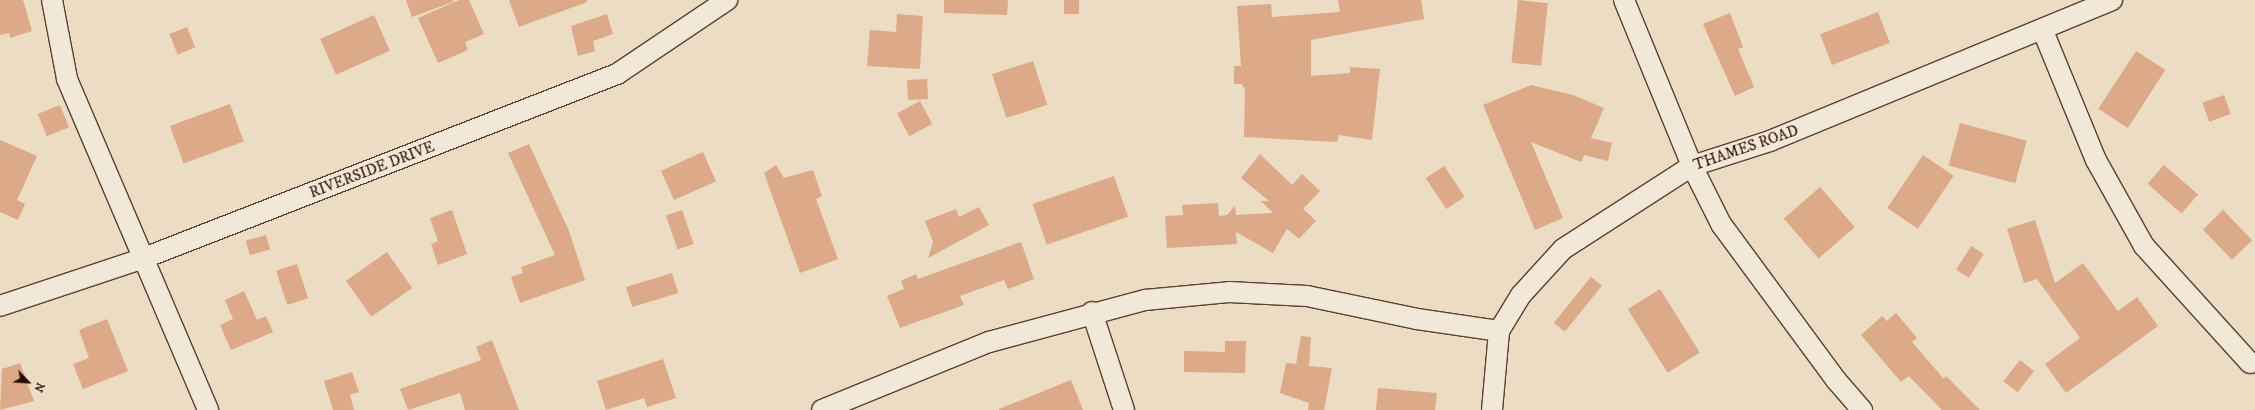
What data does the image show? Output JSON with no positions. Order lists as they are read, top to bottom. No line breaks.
{"streets":{"street":["THAMES ROAD","RIVERSIDE DRIVE"]},"north":"bottom right"}
